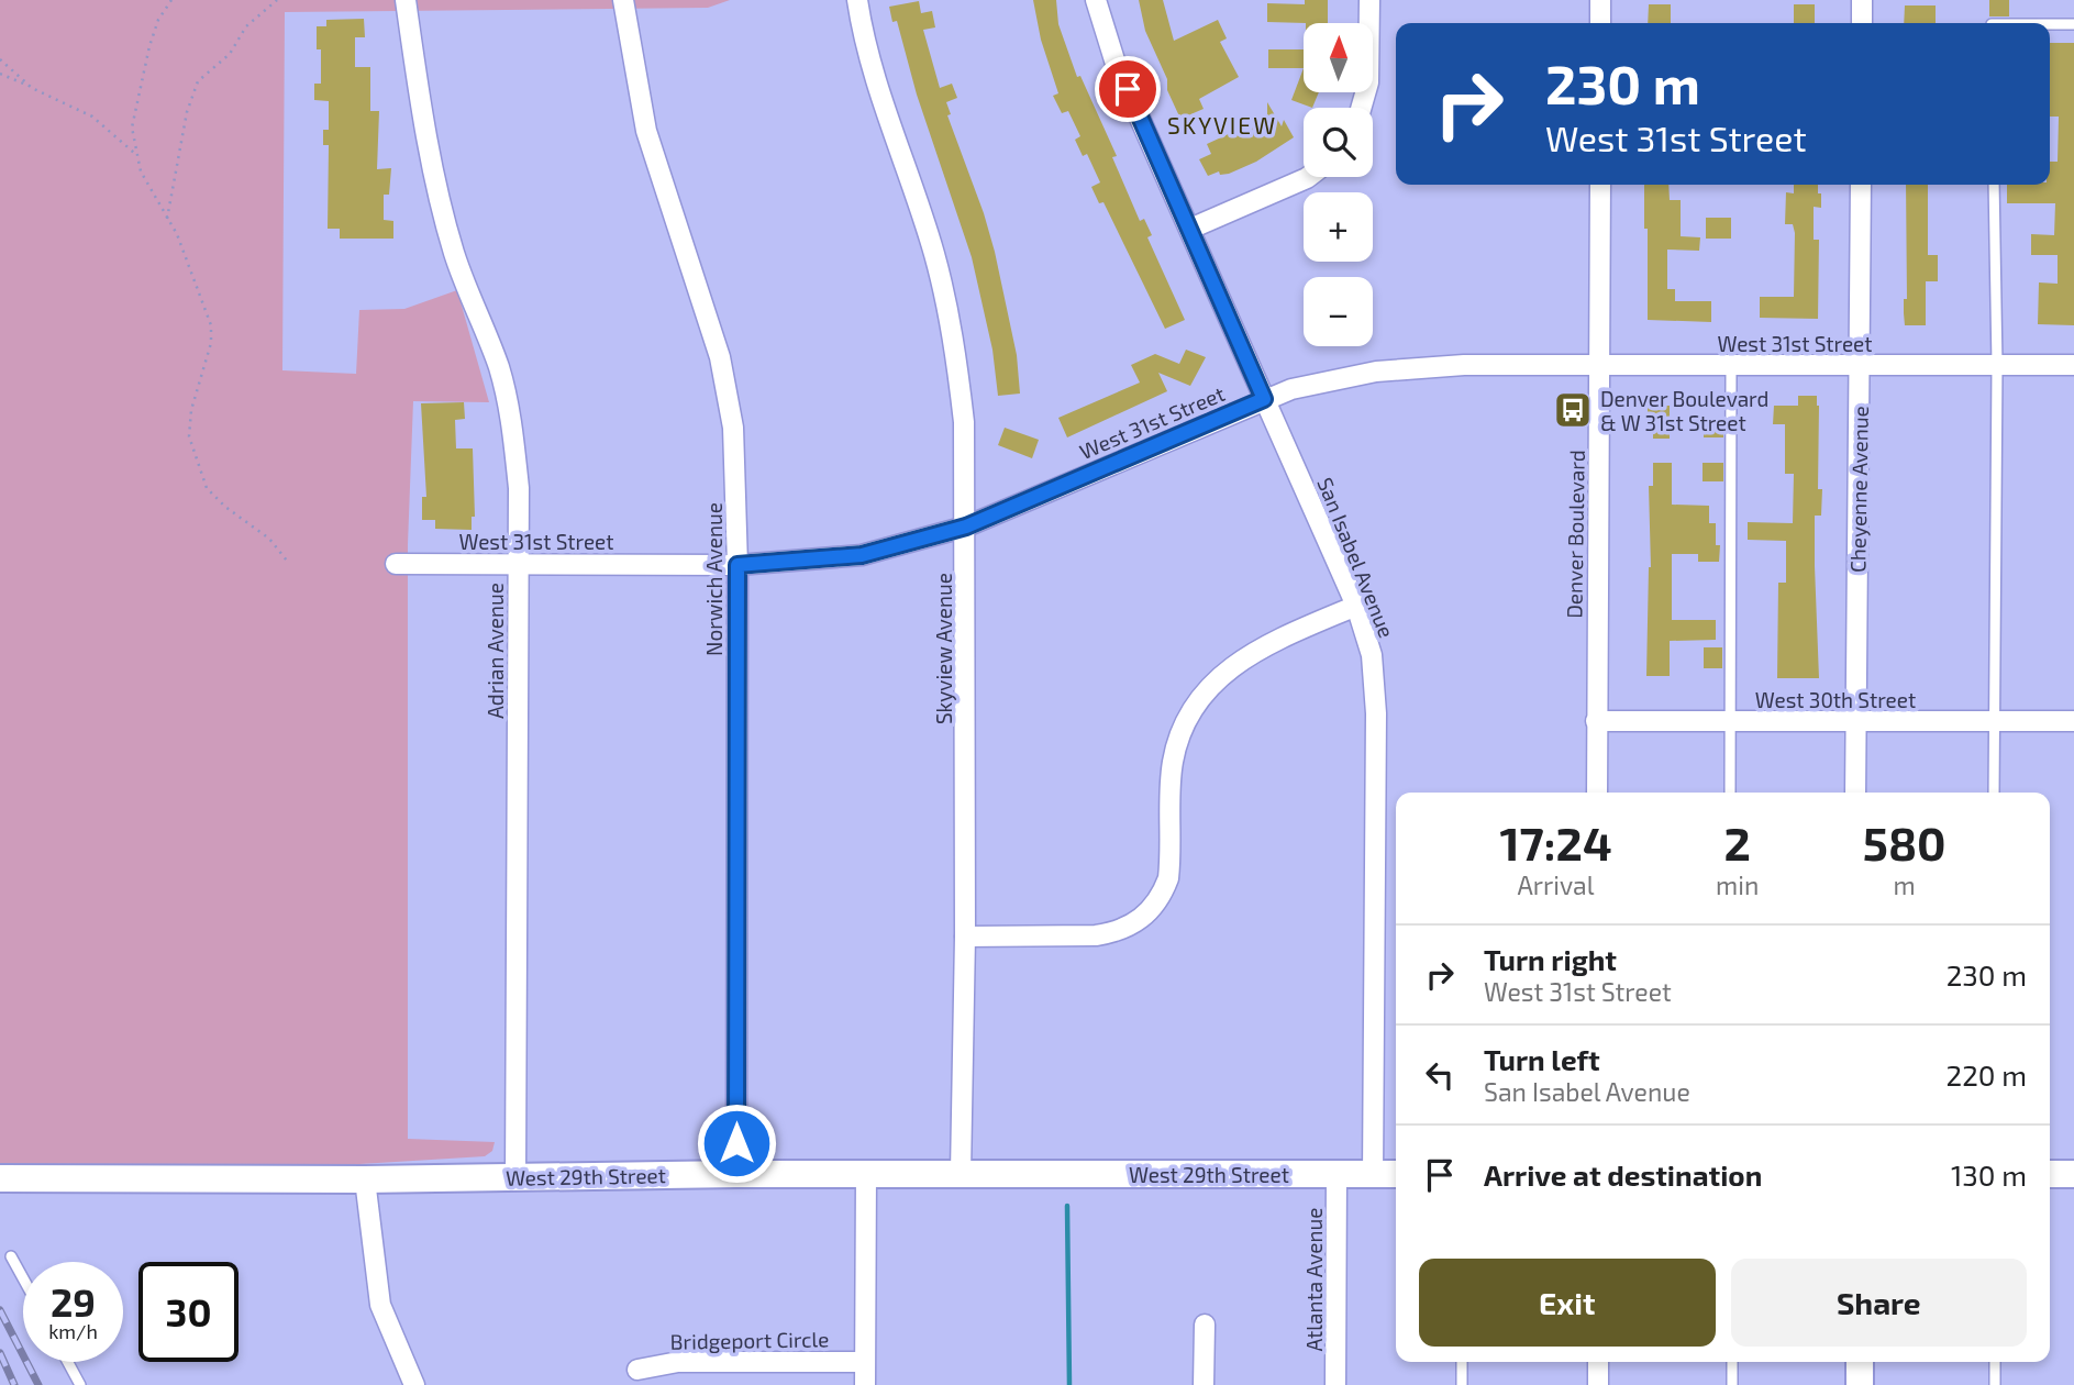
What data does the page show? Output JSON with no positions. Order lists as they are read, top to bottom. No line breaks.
{"streets":{"street":["West 31st Street","Cheyenne Avenue","Denver Boulevard","San Isabel Avenue","Norwich Avenue","Skyview Avenue","Adrian Avenue","West 30th Street","West 29th Street","Atlanta Avenue","Bridgeport Circle"]},"crossings":[["West 31st Street","Cheyenne Avenue"],["West 31st Street","Denver Boulevard"],["West 31st Street","San Isabel Avenue"],["West 31st Street","Norwich Avenue"],["West 31st Street","Skyview Avenue"],["West 31st Street","Adrian Avenue"],["Cheyenne Avenue","West 30th Street"],["Denver Boulevard","West 30th Street"],["San Isabel Avenue","West 29th Street"],["Norwich Avenue","West 29th Street"],["Skyview Avenue","West 29th Street"],["Adrian Avenue","West 29th Street"],["West 29th Street","Atlanta Avenue"]],"districts":["SKYVIEW"],"places":{"bus stop":["Denver Boulevard & W 31st Street"]},"north":"top","page":{"map_buttons":["+","−"],"turn":["230 m","West 31st Street"],"eta":["17:24","Arrival","2","min","580","m"],"list":[{"name":"Turn right","note":"West 31st Street","value":"230 m"},{"name":"Turn left","note":"San Isabel Avenue","value":"220 m"},{"name":"Arrive at destination","value":"130 m"}],"buttons":["Exit","Share"],"speed":"29 km/h","limit":"30"}}
